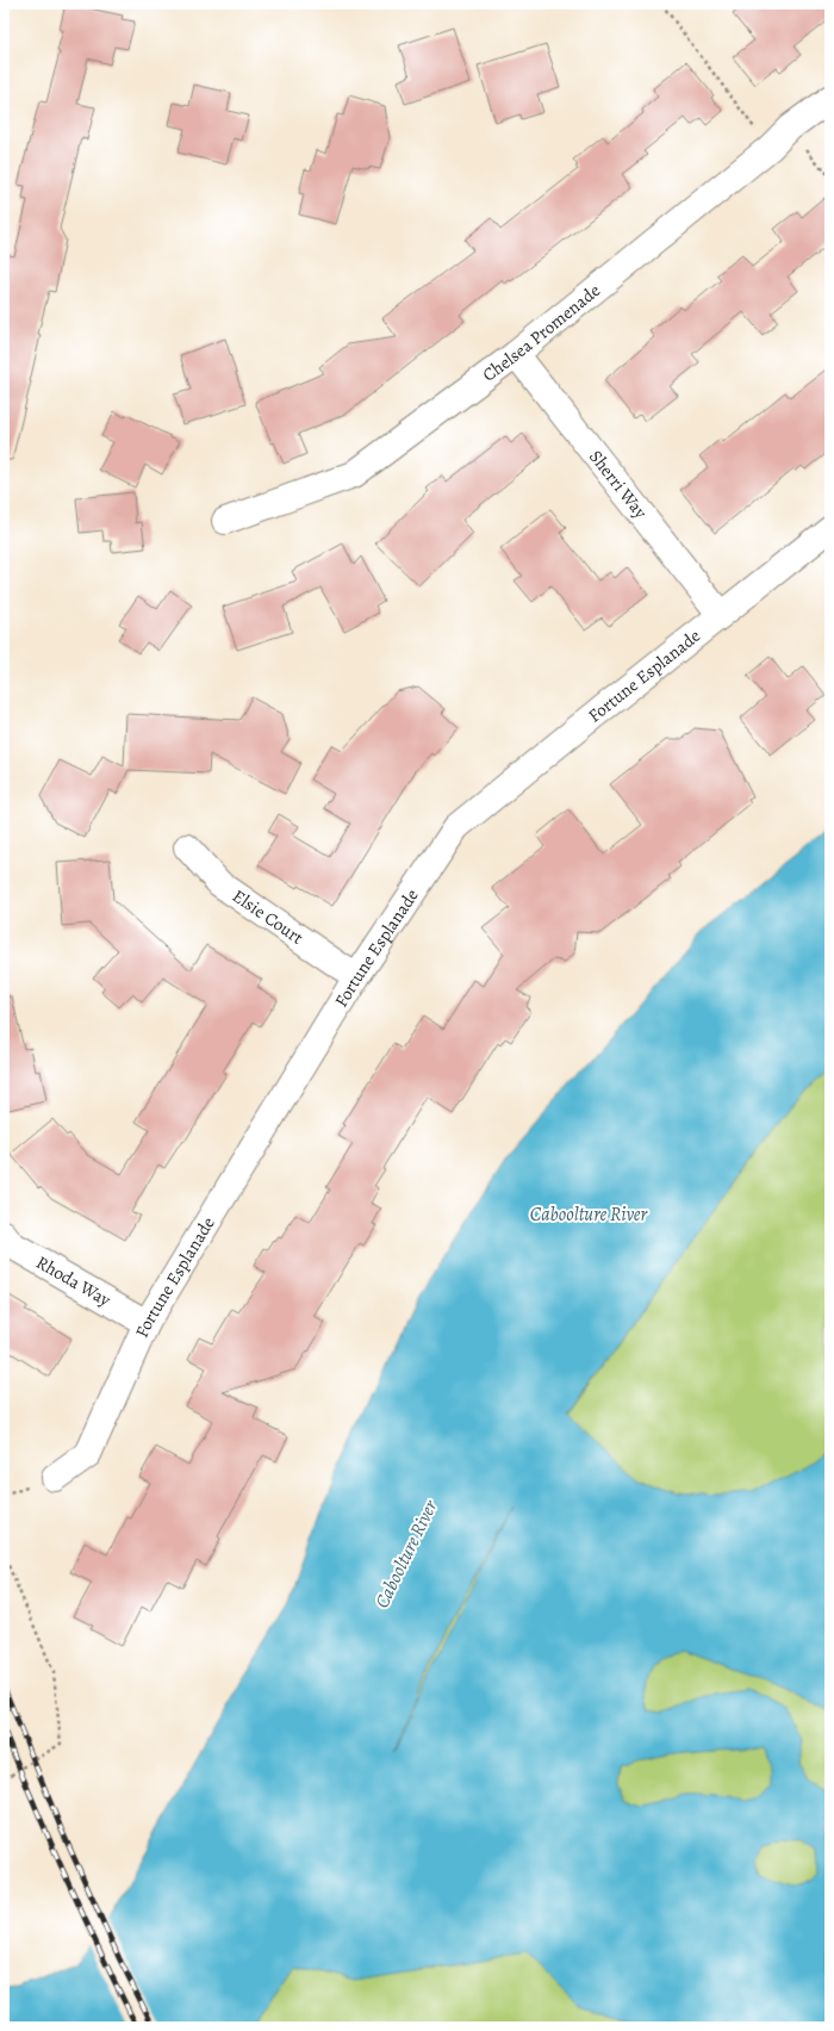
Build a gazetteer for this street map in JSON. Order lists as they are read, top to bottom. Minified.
{"streets":{"street":["Chelsea Promenade","Sherri Way","Fortune Esplanade","Elsie Court","Rhoda Way"]},"crossings":[["Chelsea Promenade","Sherri Way"],["Sherri Way","Fortune Esplanade"],["Fortune Esplanade","Elsie Court"],["Fortune Esplanade","Rhoda Way"]],"water":["Caboolture River"]}
